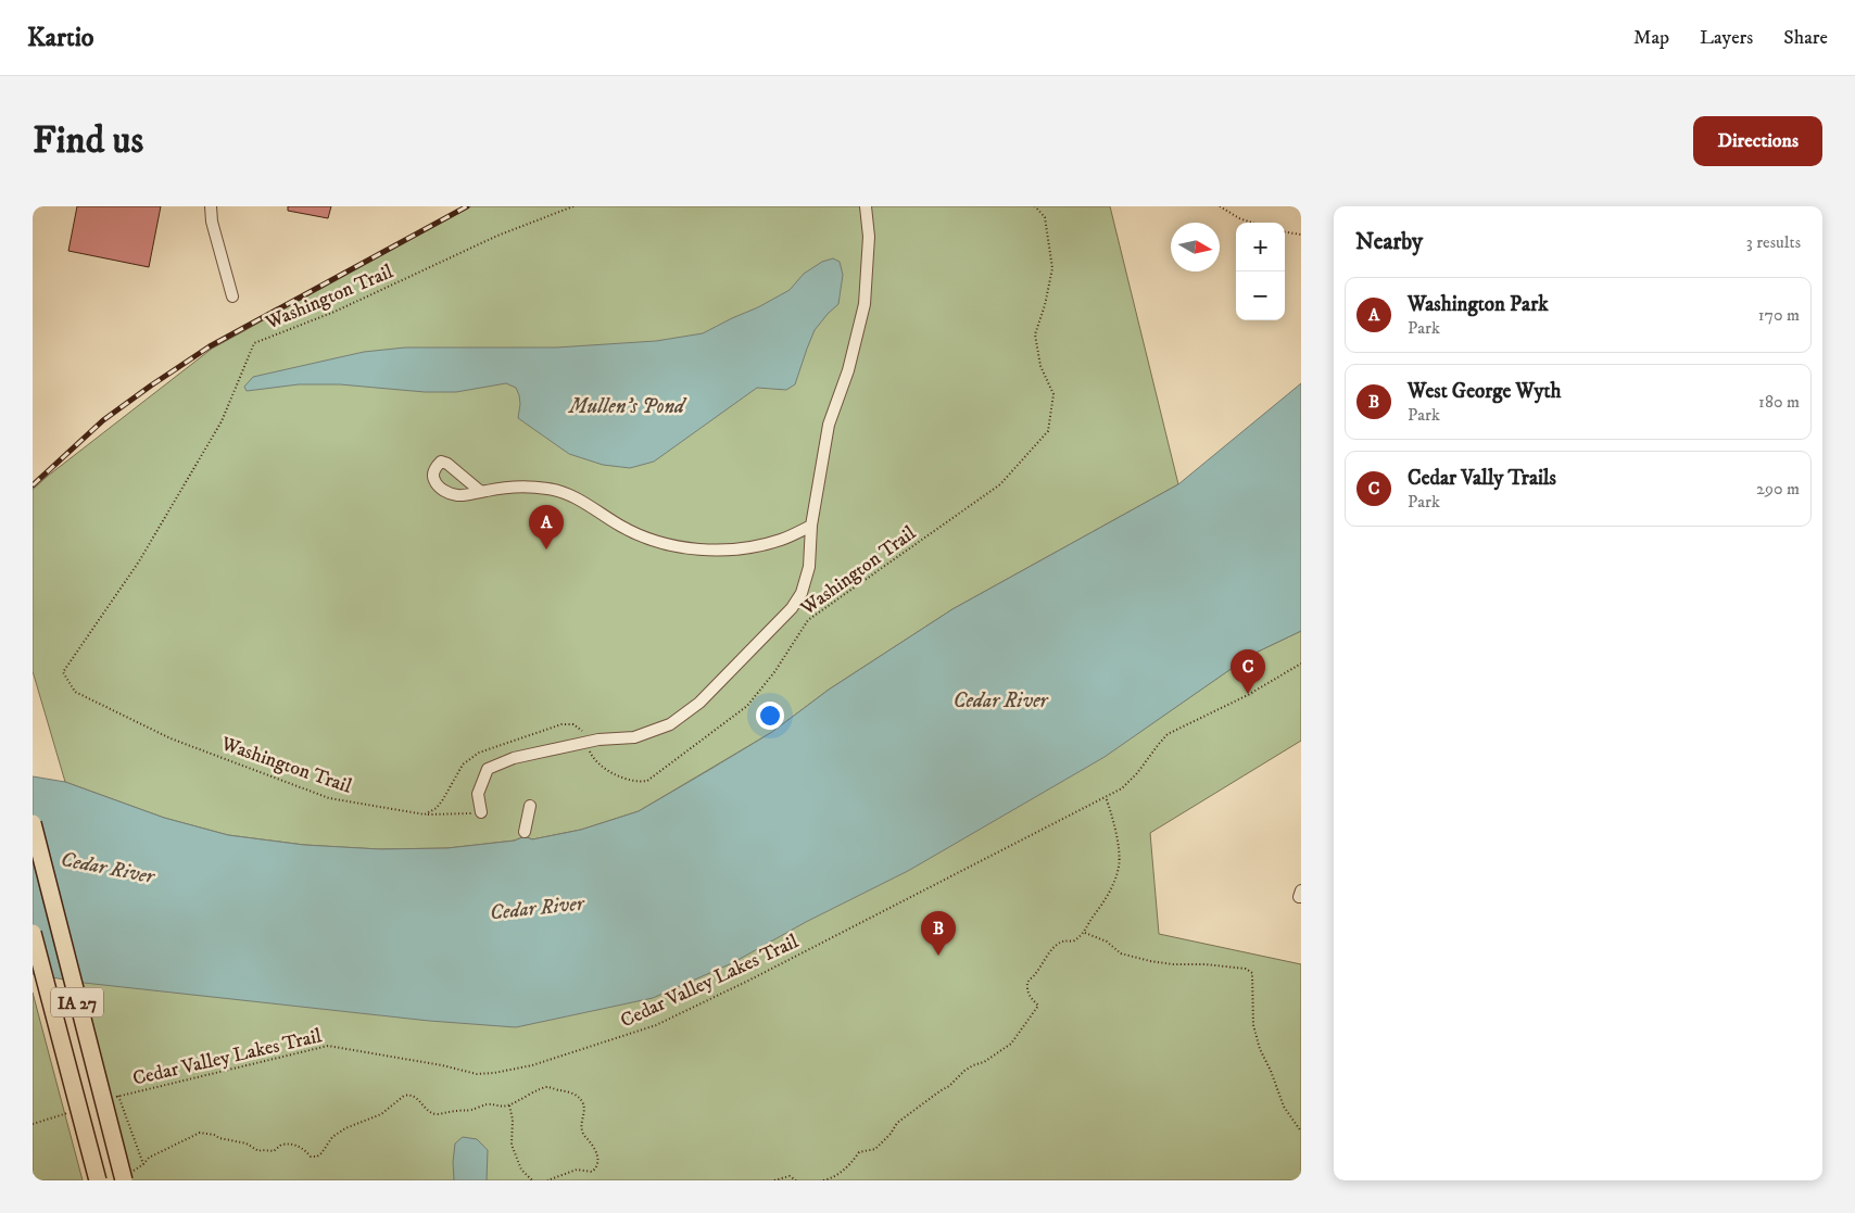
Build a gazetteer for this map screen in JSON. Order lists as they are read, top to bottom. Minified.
{"streets":{"highway":["IA 27"],"path":["Washington Trail","Cedar Valley Lakes Trail"]},"water":["Mullen's Pond","Cedar River"],"north":"right","page":{"header":"Kartio","nav":["Map","Layers","Share"],"buttons":"Directions","title":"Find us","heading":["Nearby","3 results"],"map_buttons":["+","−"],"list":[{"mark":"A","name":"Washington Park","note":"Park","value":"170 m"},{"mark":"B","name":"West George Wyth","note":"Park","value":"180 m"},{"mark":"C","name":"Cedar Vally Trails","note":"Park","value":"290 m"}],"pins":["A","C","B"]}}
